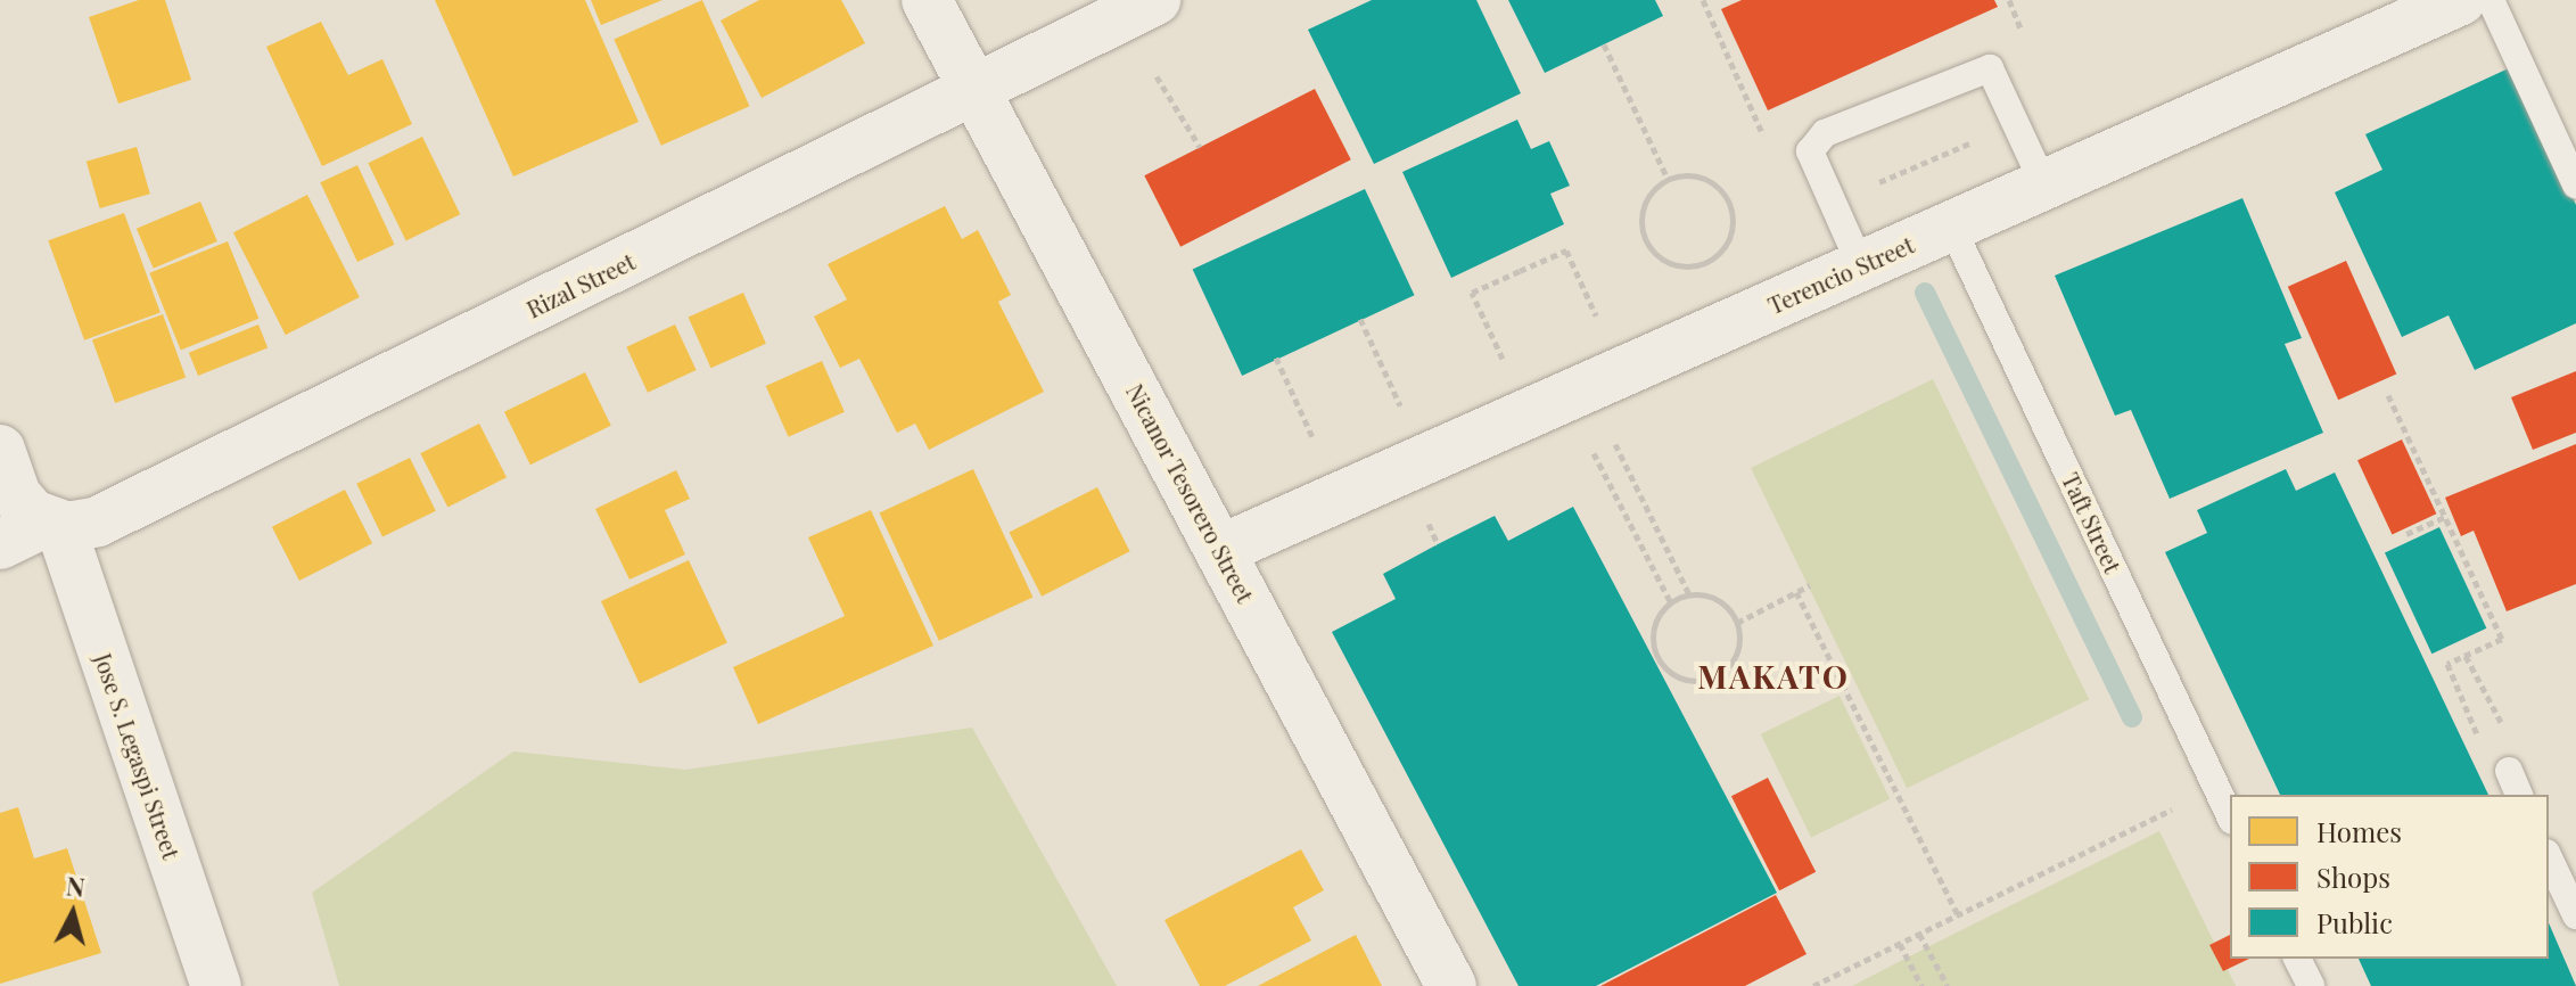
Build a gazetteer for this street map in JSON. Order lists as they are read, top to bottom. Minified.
{"streets":{"street":["Terencio Street","Rizal Street","Nicanor Tesorero Street","Jose S. Legaspi Street"],"lane":["Taft Street"]},"crossings":[["Terencio Street","Nicanor Tesorero Street"],["Terencio Street","Taft Street"],["Rizal Street","Nicanor Tesorero Street"],["Rizal Street","Jose S. Legaspi Street"]],"districts":["MAKATO"],"legend":["Homes","Shops","Public"],"north":"top"}
